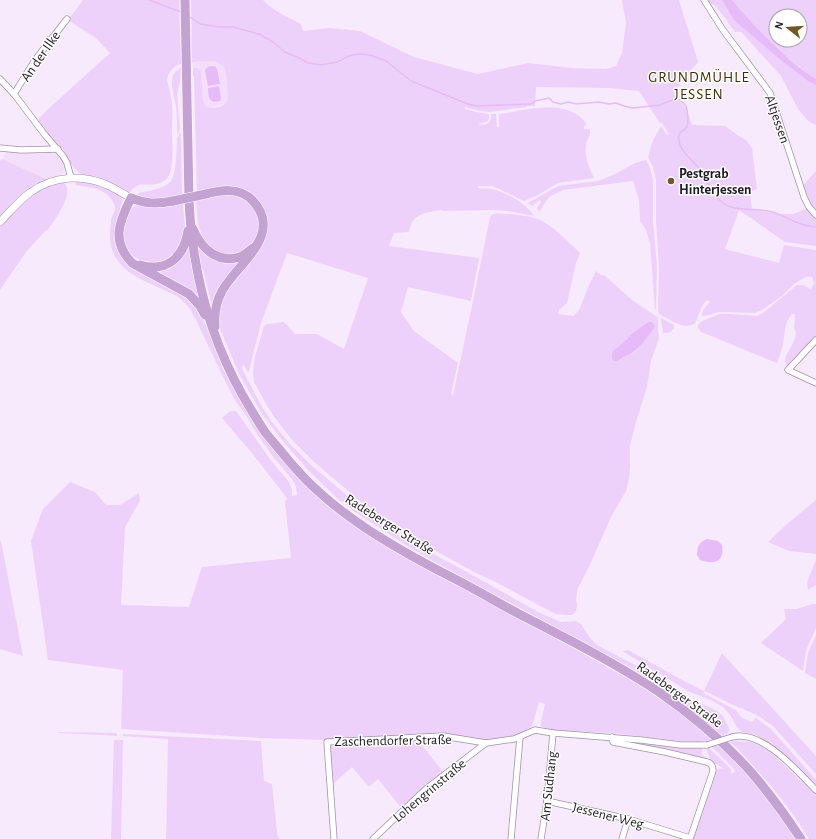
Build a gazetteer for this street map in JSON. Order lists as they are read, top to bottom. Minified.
{"streets":{"highway":["Radeberger Straße"],"street":["An der Ilke","Altjessen","Zaschendorfer Straße","Am Südhang","Lohengrinstraße","Jessener Weg"]},"crossings":[["Radeberger Straße","Zaschendorfer Straße"],["Zaschendorfer Straße","Am Südhang"],["Zaschendorfer Straße","Lohengrinstraße"],["Zaschendorfer Straße","Jessener Weg"],["Am Südhang","Jessener Weg"]],"districts":["GRUNDMÜHLE JESSEN"],"places":["Pestgrab Hinterjessen"],"north":"left"}
